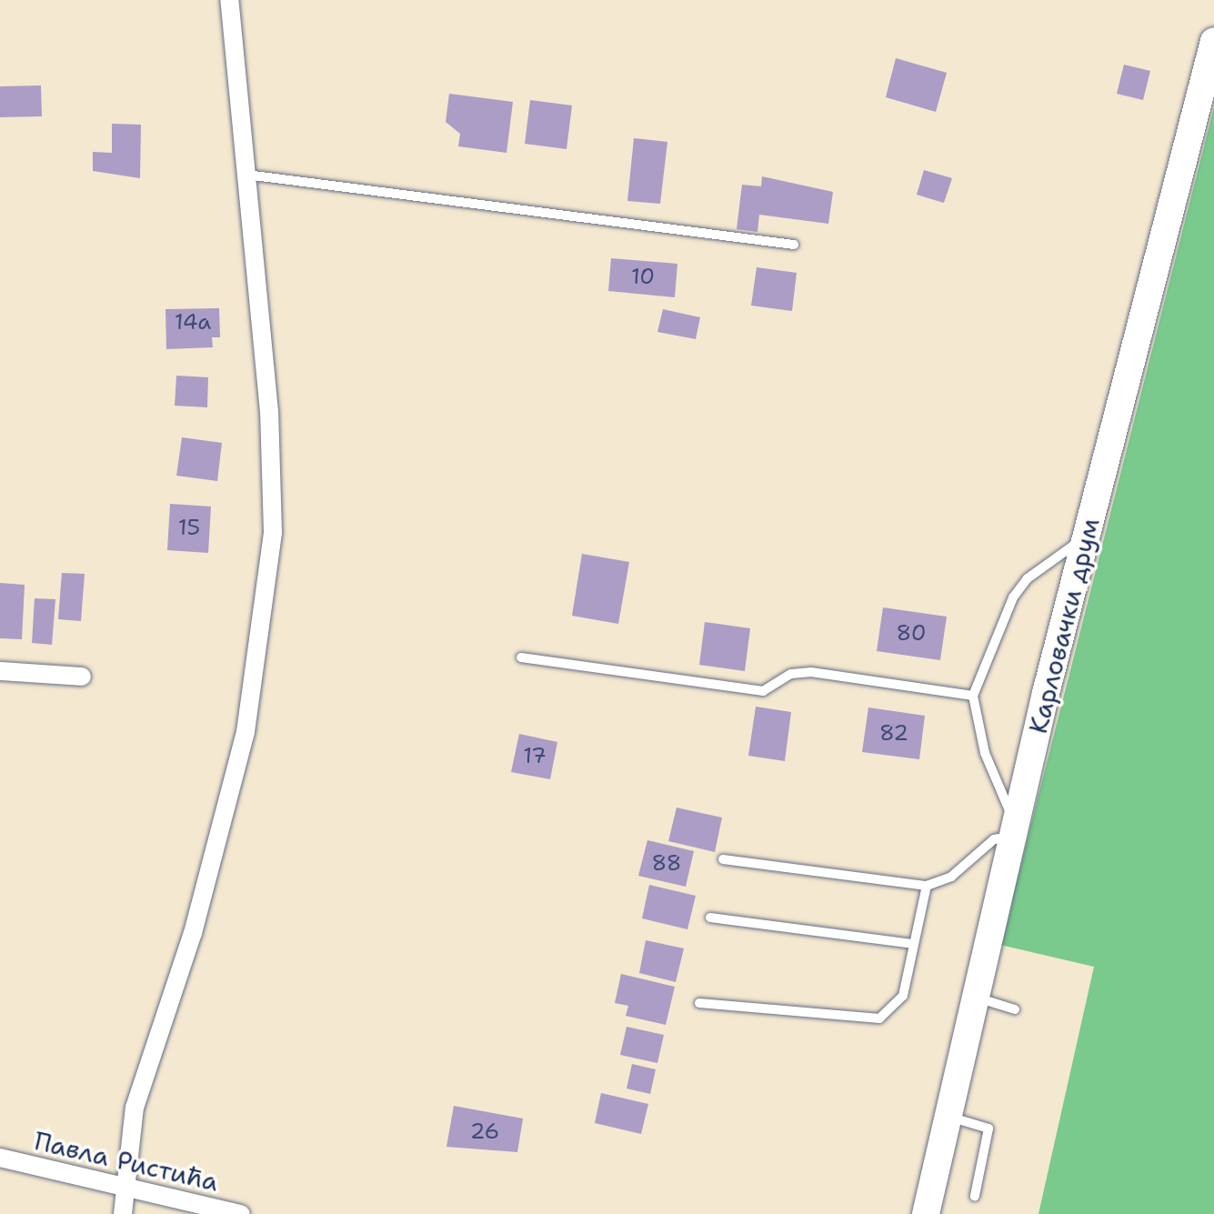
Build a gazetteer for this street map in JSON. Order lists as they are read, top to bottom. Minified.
{"streets":{"main road":["Карловачки друм"],"street":["Павла Ристића"]},"house_numbers":["10","14a","15","80","82","17","88","26"]}
